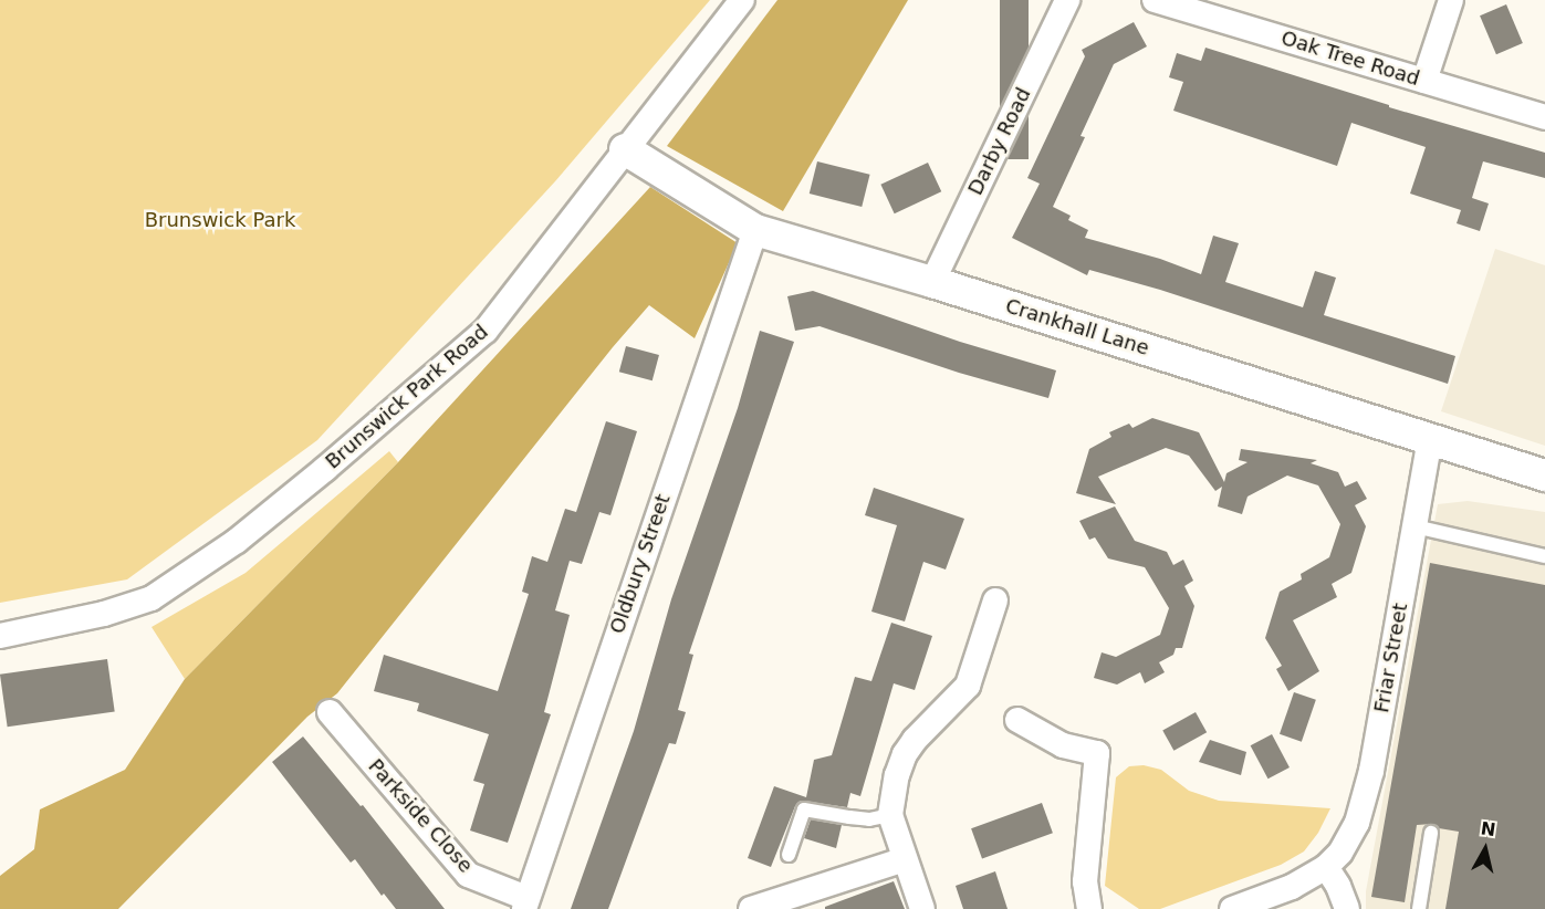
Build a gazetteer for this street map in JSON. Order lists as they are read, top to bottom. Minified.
{"streets":{"street":["Oak Tree Road","Darby Road","Crankhall Lane","Brunswick Park Road","Oldbury Street","Friar Street","Parkside Close"]},"crossings":[["Darby Road","Crankhall Lane"],["Crankhall Lane","Brunswick Park Road"],["Crankhall Lane","Oldbury Street"],["Crankhall Lane","Friar Street"],["Oldbury Street","Parkside Close"]],"parks":["Brunswick Park"],"north":"top"}
